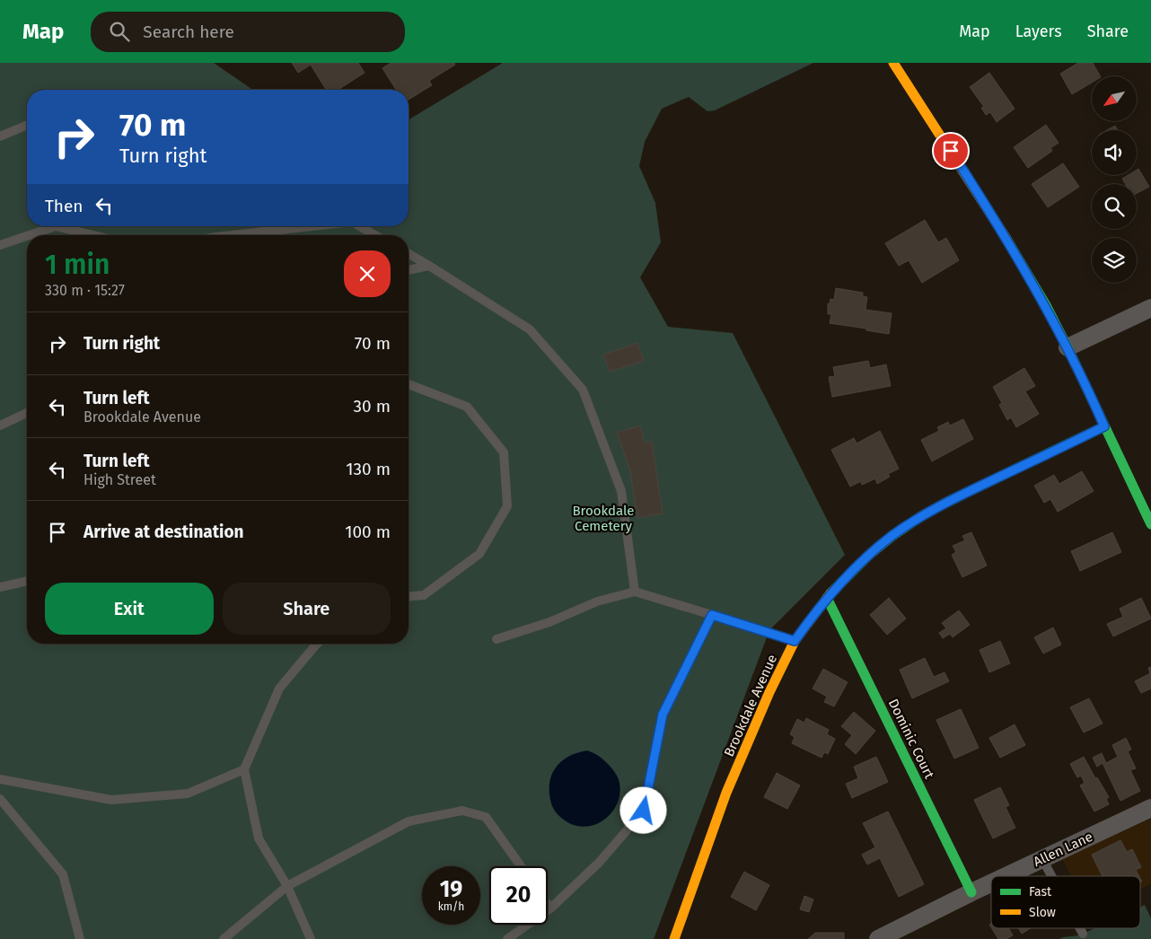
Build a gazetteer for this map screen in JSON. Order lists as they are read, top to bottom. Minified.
{"streets":{"street":["Brookdale Avenue","Dominic Court","Allen Lane"]},"crossings":[["Brookdale Avenue","Dominic Court"],["Dominic Court","Allen Lane"]],"parks":["Brookdale Cemetery"],"legend":["Fast","Slow"],"north":"bottom left","page":{"header":"Map","search":"Search here","nav":["Map","Layers","Share"],"turn":["70 m","Turn right"],"then":"Then","heading":["1 min","330 m · 15:27"],"list":[{"name":"Turn right","value":"70 m"},{"name":"Turn left","note":"Brookdale Avenue","value":"30 m"},{"name":"Turn left","note":"High Street","value":"130 m"},{"name":"Arrive at destination","value":"100 m"}],"buttons":["Exit","Share"],"speed":"19 km/h","limit":"20"}}
